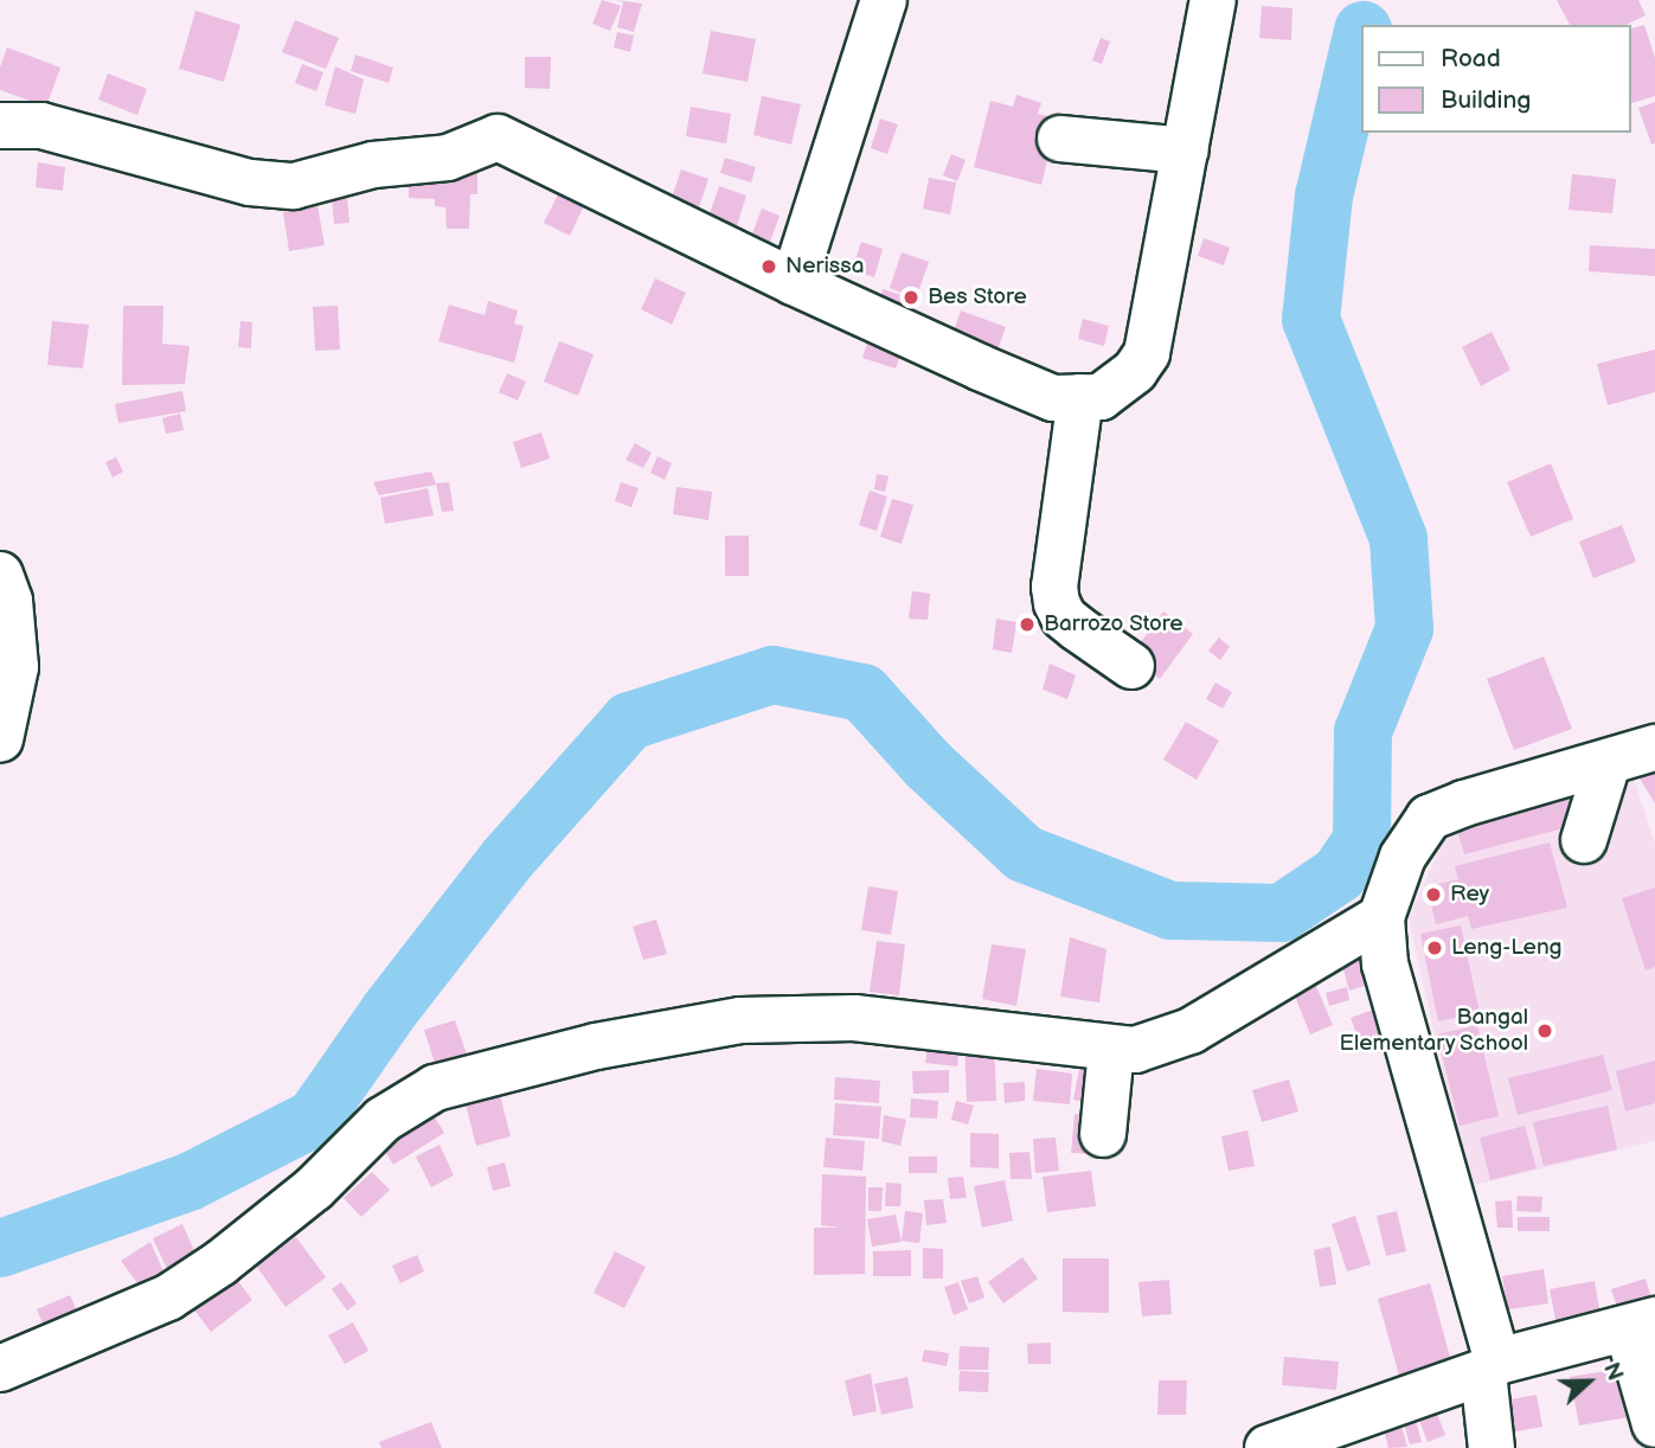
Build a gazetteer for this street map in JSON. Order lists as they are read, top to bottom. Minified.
{"places":["Nerissa","Bes Store","Barrozo Store","Rey","Leng-Leng","Bangal Elementary School"],"legend":["Road","Building"],"north":"right"}
